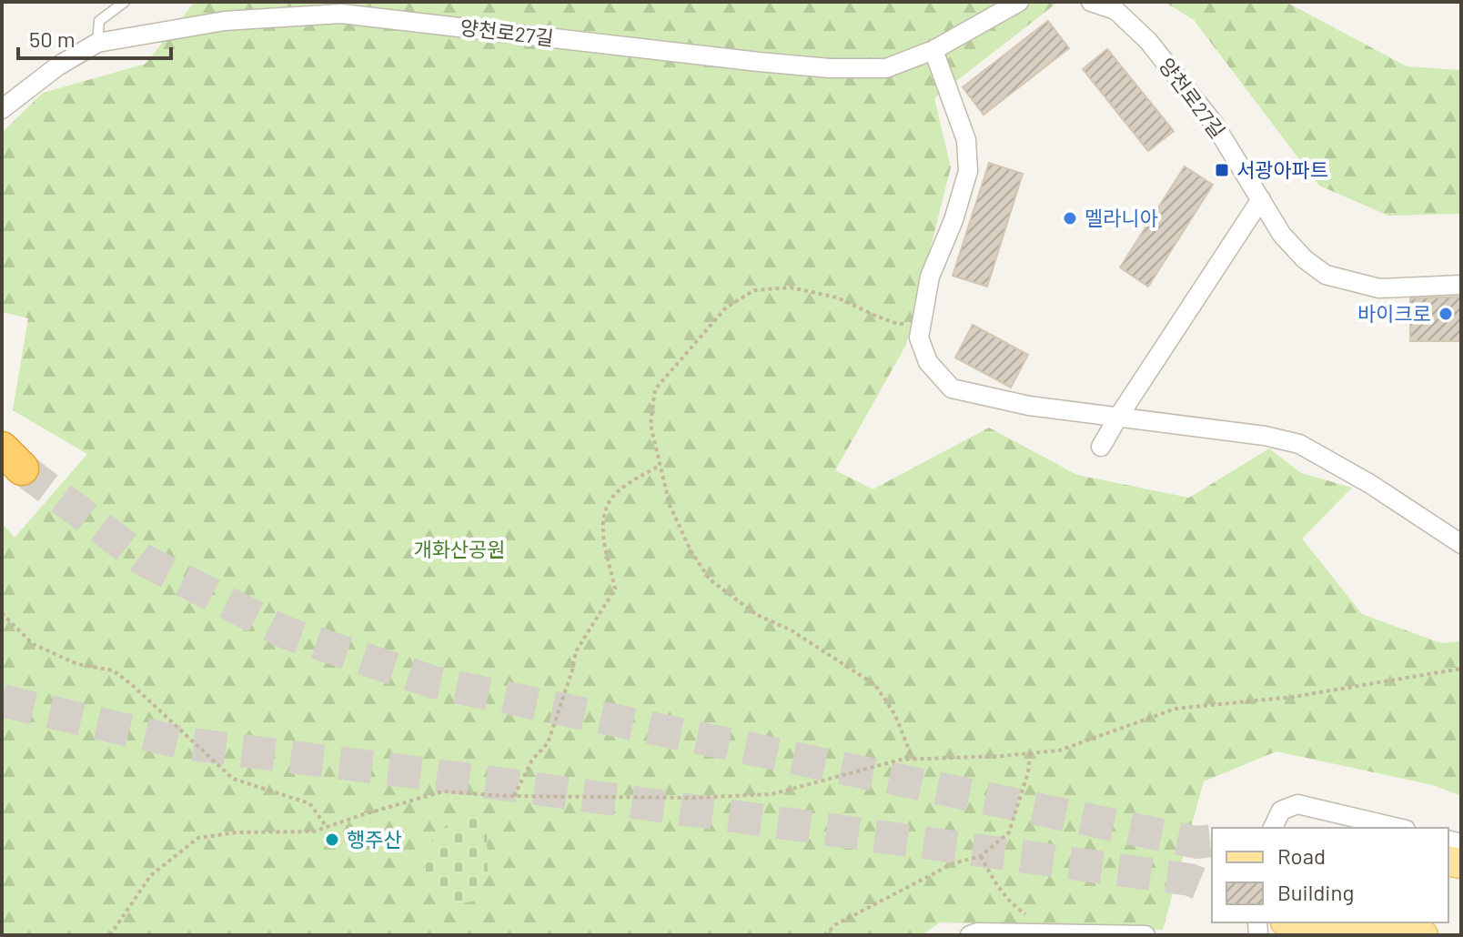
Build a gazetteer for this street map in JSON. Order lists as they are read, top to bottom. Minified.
{"streets":{"street":["양천로27길"]},"parks":["개화산공원"],"places":{"transit":["서광아파트"],"other":["멜라니아","바이크로","행주산"]},"legend":["Road","Building"],"scale_bar":"50 m"}
